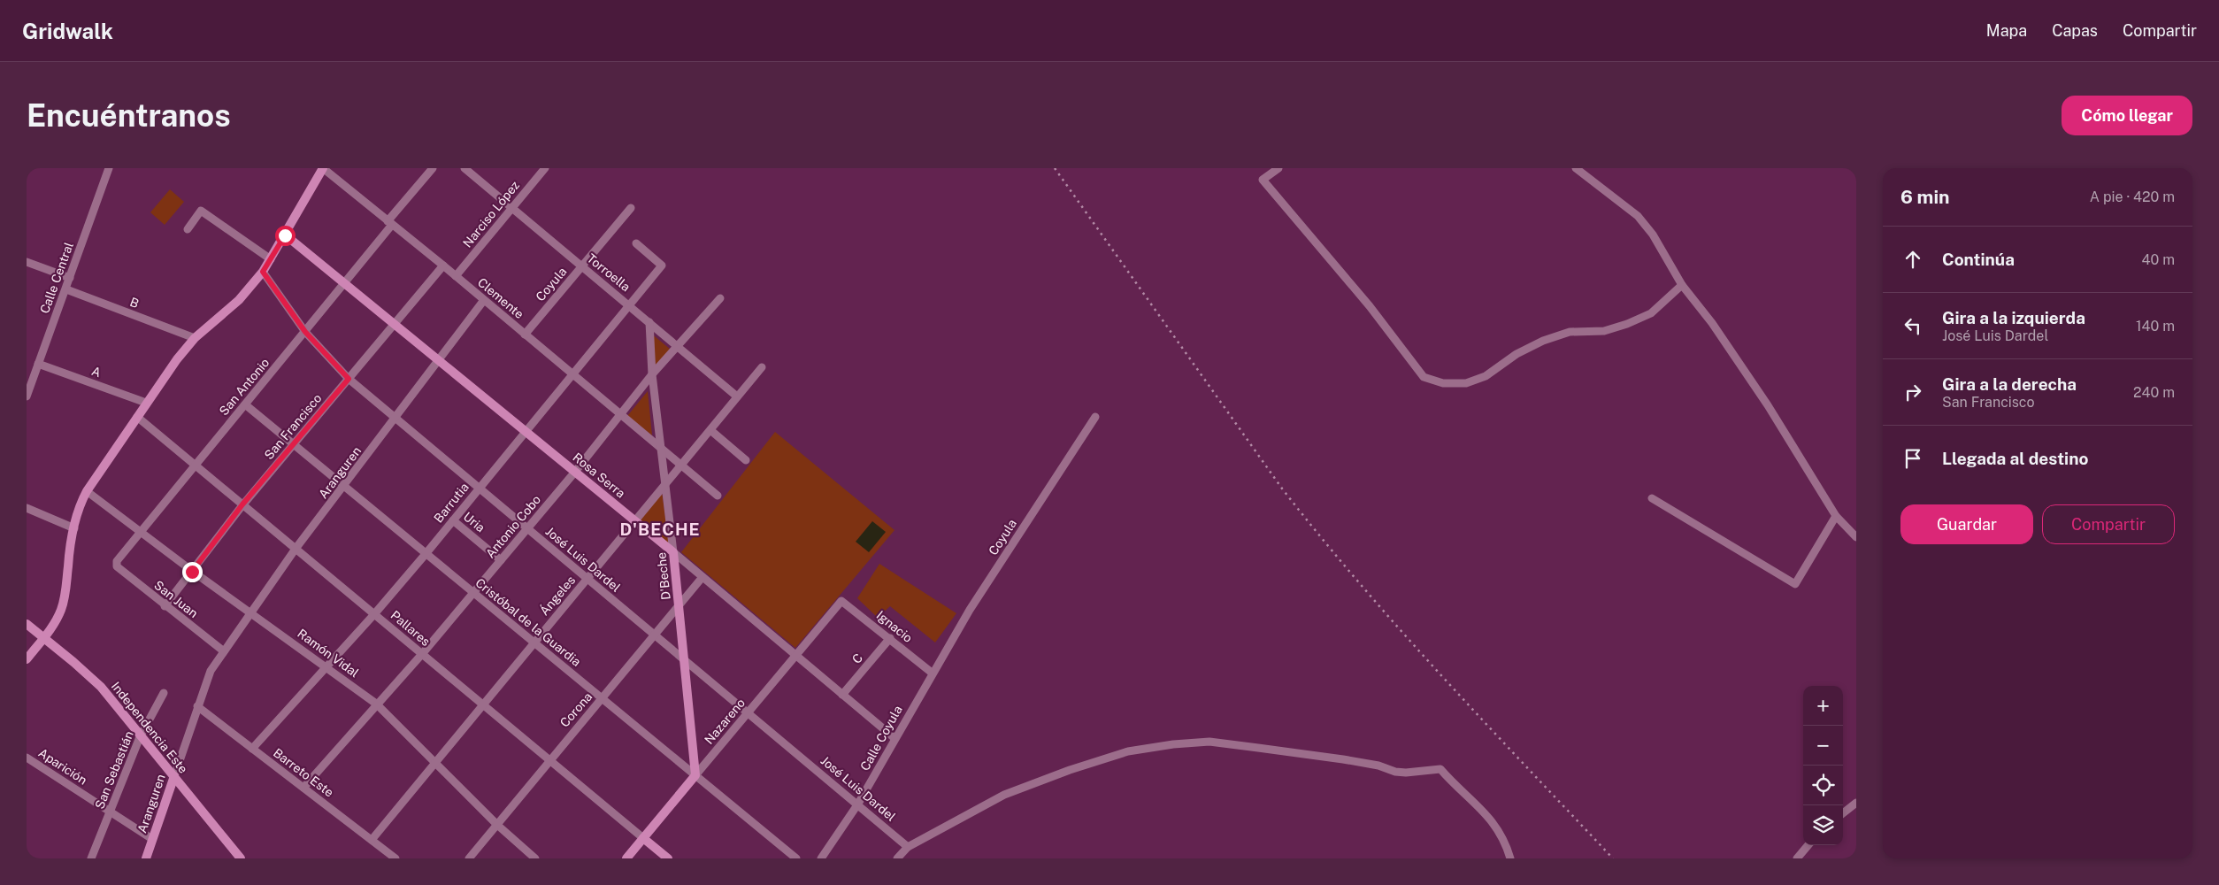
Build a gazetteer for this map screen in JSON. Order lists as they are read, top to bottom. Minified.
{"streets":{"street":["Narciso López","Torroella","Calle Central","Coyula","Clemente","B","A","San Antonio","San Francisco","Aranguren","Rosa Serra","Barrutia","Uria","Antonio Cobo","José Luis Dardel","D'Beche","Ángeles","San Juan","Cristóbal de la Guardia","Ignacio","Pallares","Ramón Vidal","C","Corona","Nazareno","Independencia Este","Calle Coyula","Aparición","San Sebastián","Barreto Este"]},"crossings":[["Narciso López","Torroella"],["Narciso López","Clemente"],["Torroella","Coyula"],["Torroella","Barrutia"],["Torroella","Antonio Cobo"],["Torroella","D'Beche"],["Torroella","Ángeles"],["Calle Central","B"],["Calle Central","A"],["Coyula","Clemente"],["Coyula","Ignacio"],["Coyula","Calle Coyula"],["Clemente","San Antonio"],["Clemente","San Francisco"],["Clemente","Aranguren"],["Clemente","Barrutia"],["Clemente","Antonio Cobo"],["Clemente","D'Beche"],["Clemente","Ángeles"],["San Antonio","Rosa Serra"],["San Antonio","José Luis Dardel"],["San Antonio","San Juan"],["San Antonio","Cristóbal de la Guardia"],["San Antonio","Pallares"],["San Antonio","Ramón Vidal"],["San Francisco","Rosa Serra"],["San Francisco","José Luis Dardel"],["San Francisco","San Juan"],["San Francisco","Cristóbal de la Guardia"],["San Francisco","Pallares"],["San Francisco","Ramón Vidal"],["Aranguren","Rosa Serra"],["Aranguren","José Luis Dardel"],["Aranguren","San Juan"],["Aranguren","Cristóbal de la Guardia"],["Aranguren","Pallares"],["Aranguren","Ramón Vidal"],["Aranguren","Independencia Este"],["Aranguren","Aparición"],["Aranguren","Barreto Este"],["Rosa Serra","Barrutia"],["Rosa Serra","Antonio Cobo"],["Rosa Serra","D'Beche"],["Rosa Serra","Ángeles"],["Rosa Serra","C"],["Rosa Serra","Corona"],["Rosa Serra","Nazareno"],["Rosa Serra","Calle Coyula"],["Barrutia","Uria"],["Barrutia","José Luis Dardel"],["Barrutia","Cristóbal de la Guardia"],["Barrutia","Pallares"],["Barrutia","Ramón Vidal"],["Barrutia","Barreto Este"],["Uria","Antonio Cobo"],["Antonio Cobo","José Luis Dardel"],["Antonio Cobo","D'Beche"],["Antonio Cobo","Cristóbal de la Guardia"],["Antonio Cobo","Pallares"],["Antonio Cobo","Ramón Vidal"],["Antonio Cobo","Barreto Este"],["José Luis Dardel","D'Beche"],["José Luis Dardel","Ángeles"],["José Luis Dardel","Corona"],["José Luis Dardel","Nazareno"],["José Luis Dardel","Calle Coyula"],["D'Beche","Ángeles"],["D'Beche","Cristóbal de la Guardia"],["D'Beche","Corona"],["D'Beche","Nazareno"],["Ángeles","Cristóbal de la Guardia"],["Ángeles","Pallares"],["Ángeles","Ramón Vidal"],["Ángeles","Barreto Este"],["Cristóbal de la Guardia","Corona"],["Cristóbal de la Guardia","Nazareno"],["Ignacio","C"],["Ignacio","Nazareno"],["Ignacio","Calle Coyula"],["Pallares","Corona"],["Pallares","Nazareno"],["Ramón Vidal","Corona"],["Independencia Este","San Sebastián"],["Aparición","San Sebastián"]],"districts":["D'BECHE"],"page":{"header":"Gridwalk","nav":["Mapa","Capas","Compartir"],"buttons":["Cómo llegar",["Guardar","Compartir"]],"title":"Encuéntranos","heading":["6 min","A pie · 420 m"],"list":[["Continúa","40 m"],["Gira a la izquierda","José Luis Dardel","140 m"],["Gira a la derecha","San Francisco","240 m"],"Llegada al destino"],"map_buttons":["+","−"]}}
